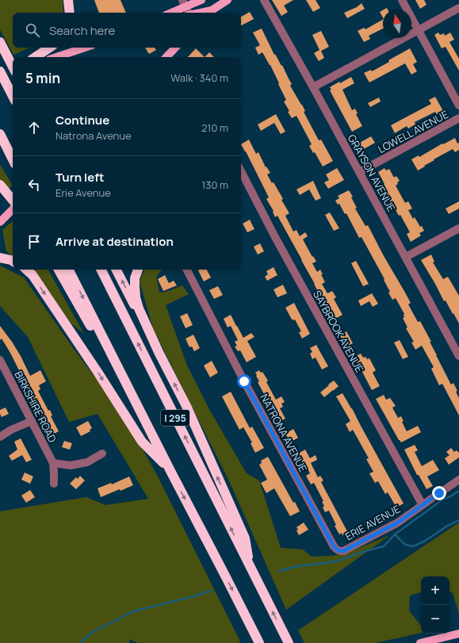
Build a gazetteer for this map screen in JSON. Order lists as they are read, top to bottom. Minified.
{"streets":{"highway":["I 295"],"street":["LOWELL AVENUE","GRAYSON AVENUE","SAYBROOK AVENUE","BIRKSHIRE ROAD","NATRONA AVENUE","ERIE AVENUE"]},"crossings":[["LOWELL AVENUE","GRAYSON AVENUE"],["SAYBROOK AVENUE","ERIE AVENUE"],["NATRONA AVENUE","ERIE AVENUE"]],"north":"top","page":{"search":"Search here","heading":["5 min","Walk · 340 m"],"list":[["Continue","Natrona Avenue","210 m"],["Turn left","Erie Avenue","130 m"],"Arrive at destination"],"map_buttons":["+","−"]}}
